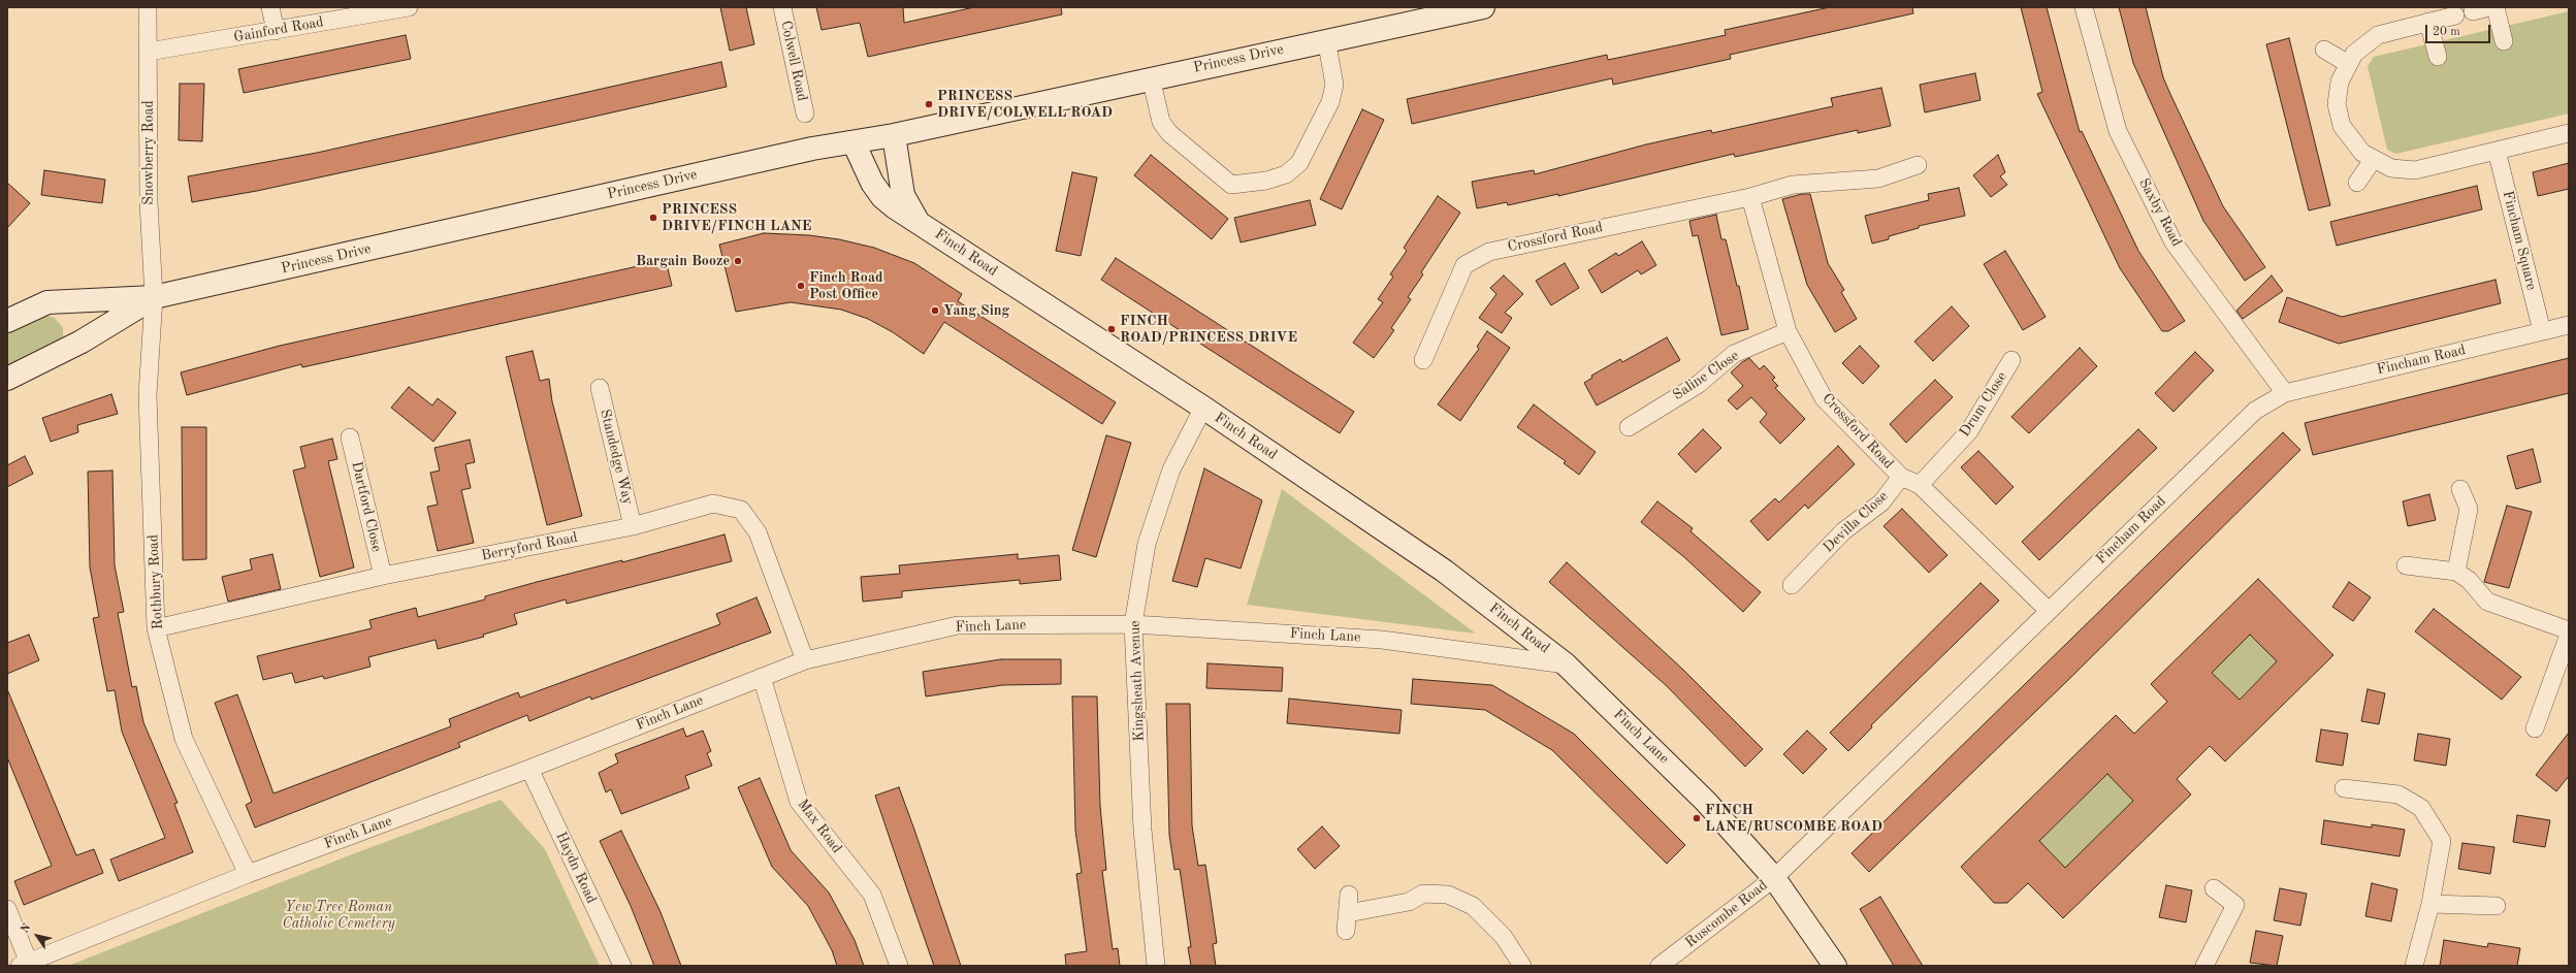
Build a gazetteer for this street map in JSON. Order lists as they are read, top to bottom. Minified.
{"streets":{"street":["Gainford Road","Princess Drive","Colwell Road","Snowberry Road","Saxby Road","Crossford Road","Fincham Square","Finch Road","Fincham Road","Saline Close","Drum Close","Standedge Way","Dartford Close","Devilla Close","Berryford Road","Rothbury Road","Finch Lane","Kingsheath Avenue","Max Road","Haydn Road","Ruscombe Road"]},"crossings":[["Gainford Road","Snowberry Road"],["Princess Drive","Snowberry Road"],["Princess Drive","Finch Road"],["Princess Drive","Rothbury Road"],["Snowberry Road","Rothbury Road"],["Saxby Road","Fincham Road"],["Crossford Road","Fincham Road"],["Crossford Road","Saline Close"],["Crossford Road","Drum Close"],["Crossford Road","Devilla Close"],["Fincham Square","Fincham Road"],["Finch Road","Finch Lane"],["Finch Road","Kingsheath Avenue"],["Fincham Road","Finch Lane"],["Fincham Road","Ruscombe Road"],["Standedge Way","Berryford Road"],["Dartford Close","Berryford Road"],["Berryford Road","Rothbury Road"],["Berryford Road","Finch Lane"],["Rothbury Road","Finch Lane"],["Finch Lane","Kingsheath Avenue"],["Finch Lane","Max Road"],["Finch Lane","Haydn Road"],["Finch Lane","Ruscombe Road"]],"parks":["Yew Tree Roman Catholic Cemetery"],"places":["PRINCESS DRIVE/COLWELL ROAD","PRINCESS DRIVE/FINCH LANE","Bargain Booze","Finch Road Post Office","Yang Sing","FINCH ROAD/PRINCESS DRIVE","FINCH LANE/RUSCOMBE ROAD"],"scale_bar":"20 m","north":"top left"}
